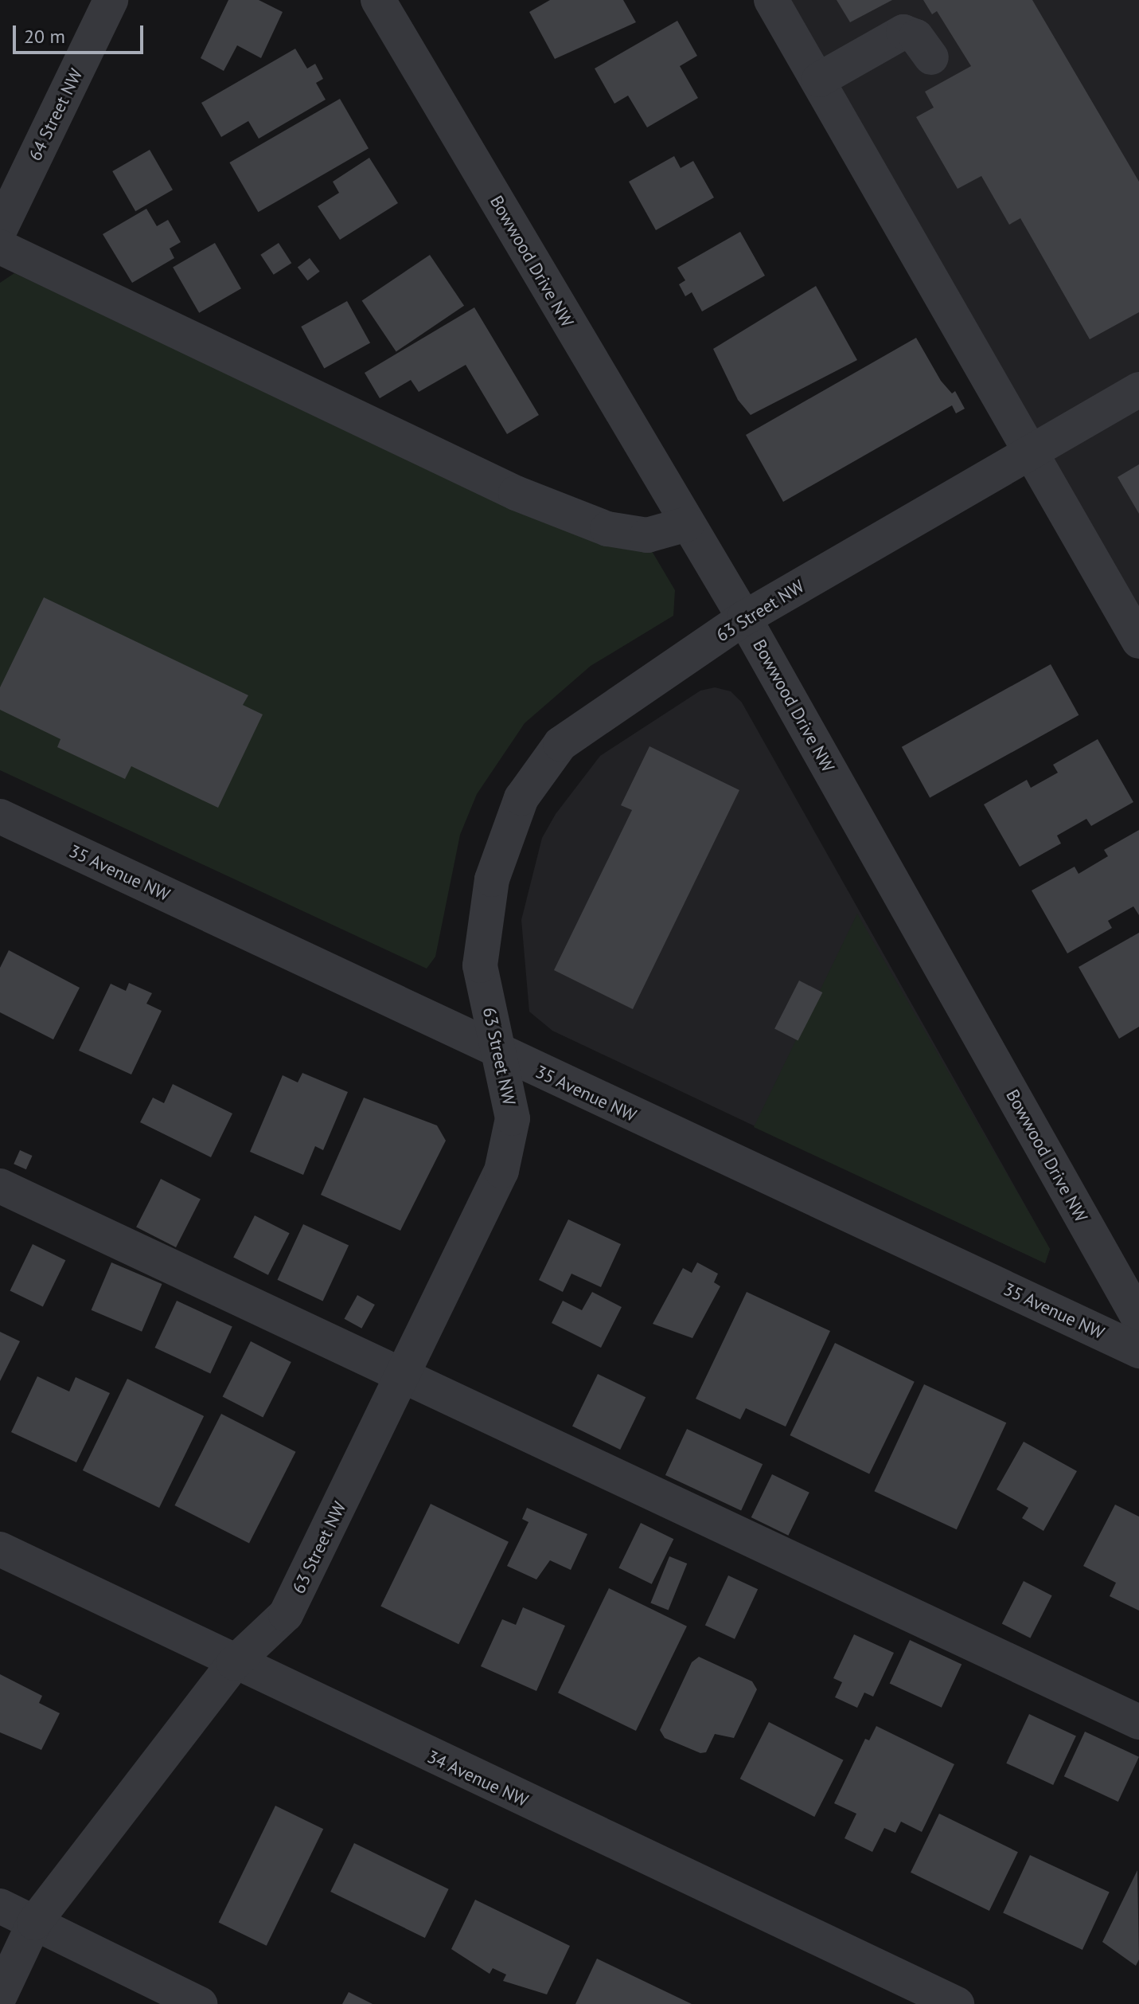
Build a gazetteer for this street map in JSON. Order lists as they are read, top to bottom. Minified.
{"streets":{"street":["64 Street NW","Bowwood Drive NW","63 Street NW","35 Avenue NW","34 Avenue NW"]},"crossings":[["Bowwood Drive NW","63 Street NW"],["63 Street NW","35 Avenue NW"],["63 Street NW","34 Avenue NW"]],"scale_bar":"20 m"}
